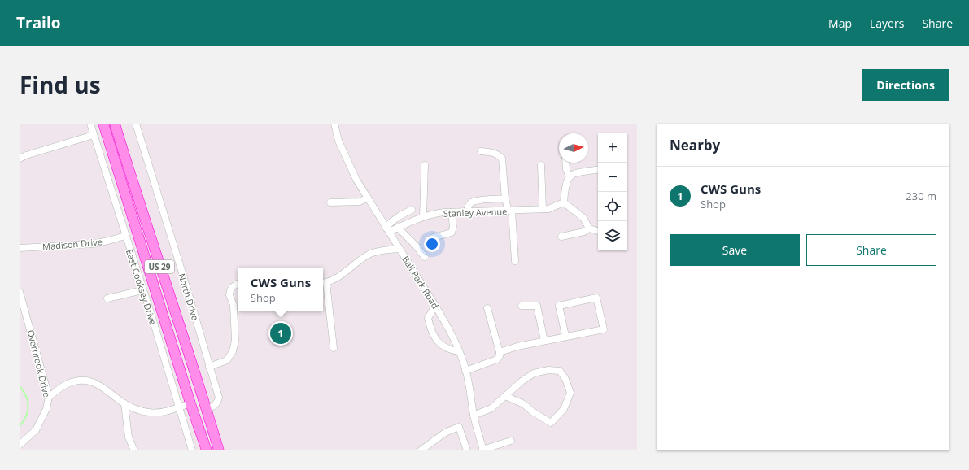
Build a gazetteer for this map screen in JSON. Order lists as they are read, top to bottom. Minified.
{"streets":{"highway":["US 29"],"street":["Stanley Avenue","Madison Drive","Ball Park Road","East Cooksey Drive","North Drive","Overbrook Drive"]},"crossings":[["Stanley Avenue","Ball Park Road"],["Madison Drive","East Cooksey Drive"],["US 29","North Drive"]],"north":"right","page":{"header":"Trailo","nav":["Map","Layers","Share"],"title":"Find us","buttons":["Directions",["Save","Share"]],"heading":"Nearby","map_buttons":["+","−"],"list":[{"mark":"1","name":"CWS Guns","note":"Shop","value":"230 m"}],"popup":["CWS Guns","Shop"],"pins":"1"}}
